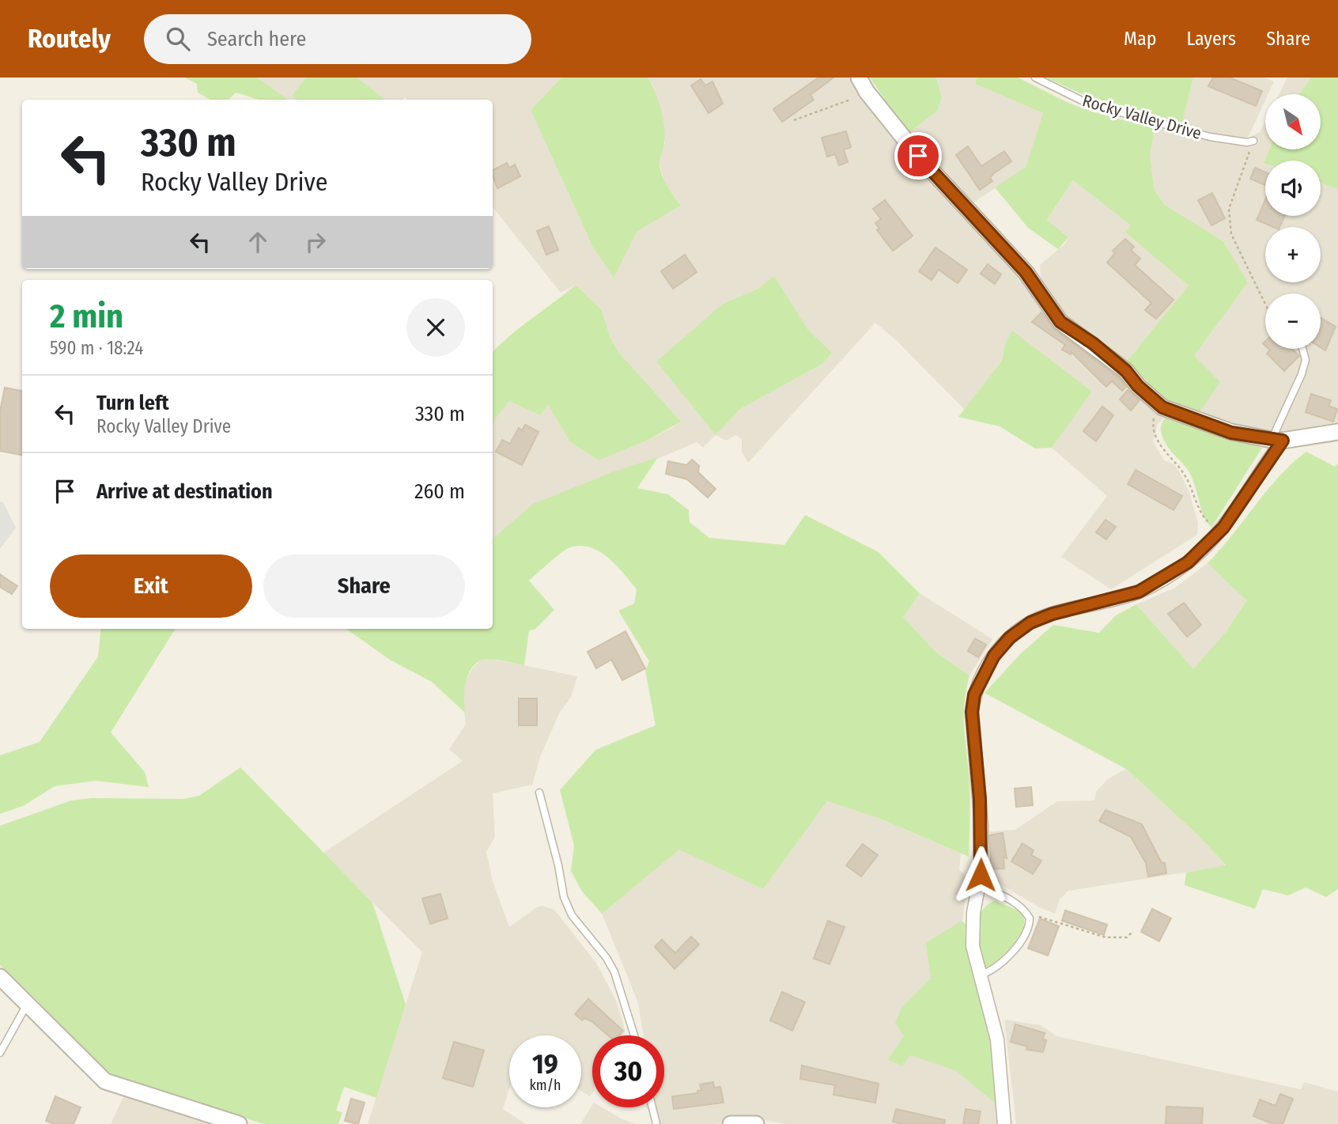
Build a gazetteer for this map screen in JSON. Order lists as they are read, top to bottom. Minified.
{"streets":{"lane":["Rocky Valley Drive"]},"north":"bottom right","page":{"header":"Routely","search":"Search here","nav":["Map","Layers","Share"],"map_buttons":["+","−"],"turn":["330 m","Rocky Valley Drive"],"heading":["2 min","590 m · 18:24"],"list":[{"name":"Turn left","note":"Rocky Valley Drive","value":"330 m"},{"name":"Arrive at destination","value":"260 m"}],"buttons":["Exit","Share"],"speed":"19 km/h","limit":"30"}}
